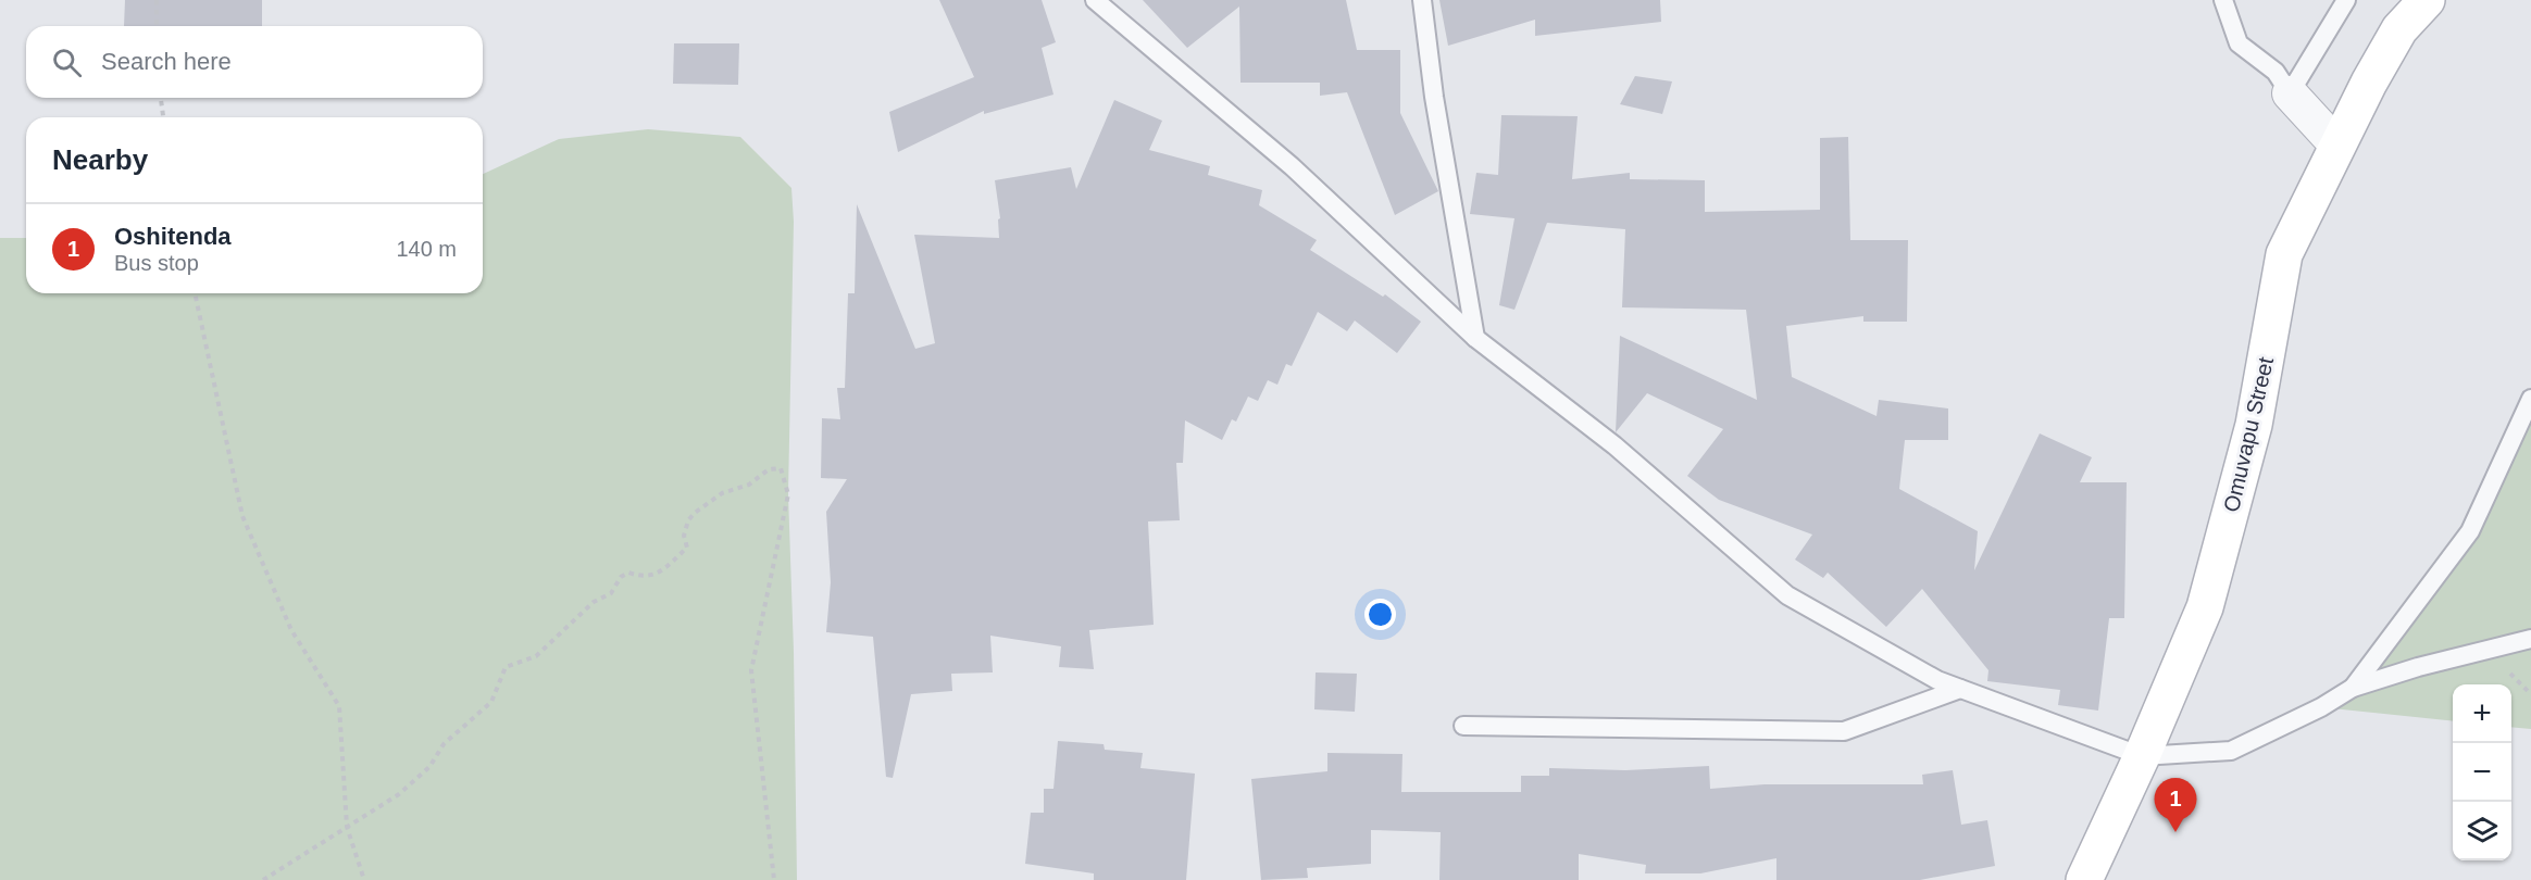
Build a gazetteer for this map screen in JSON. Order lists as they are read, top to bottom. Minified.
{"streets":{"street":["Omuvapu Street"]},"page":{"search":"Search here","heading":"Nearby","list":[{"mark":"1","name":"Oshitenda","note":"Bus stop","value":"140 m"}],"map_buttons":["+","−"],"pins":"1"}}
